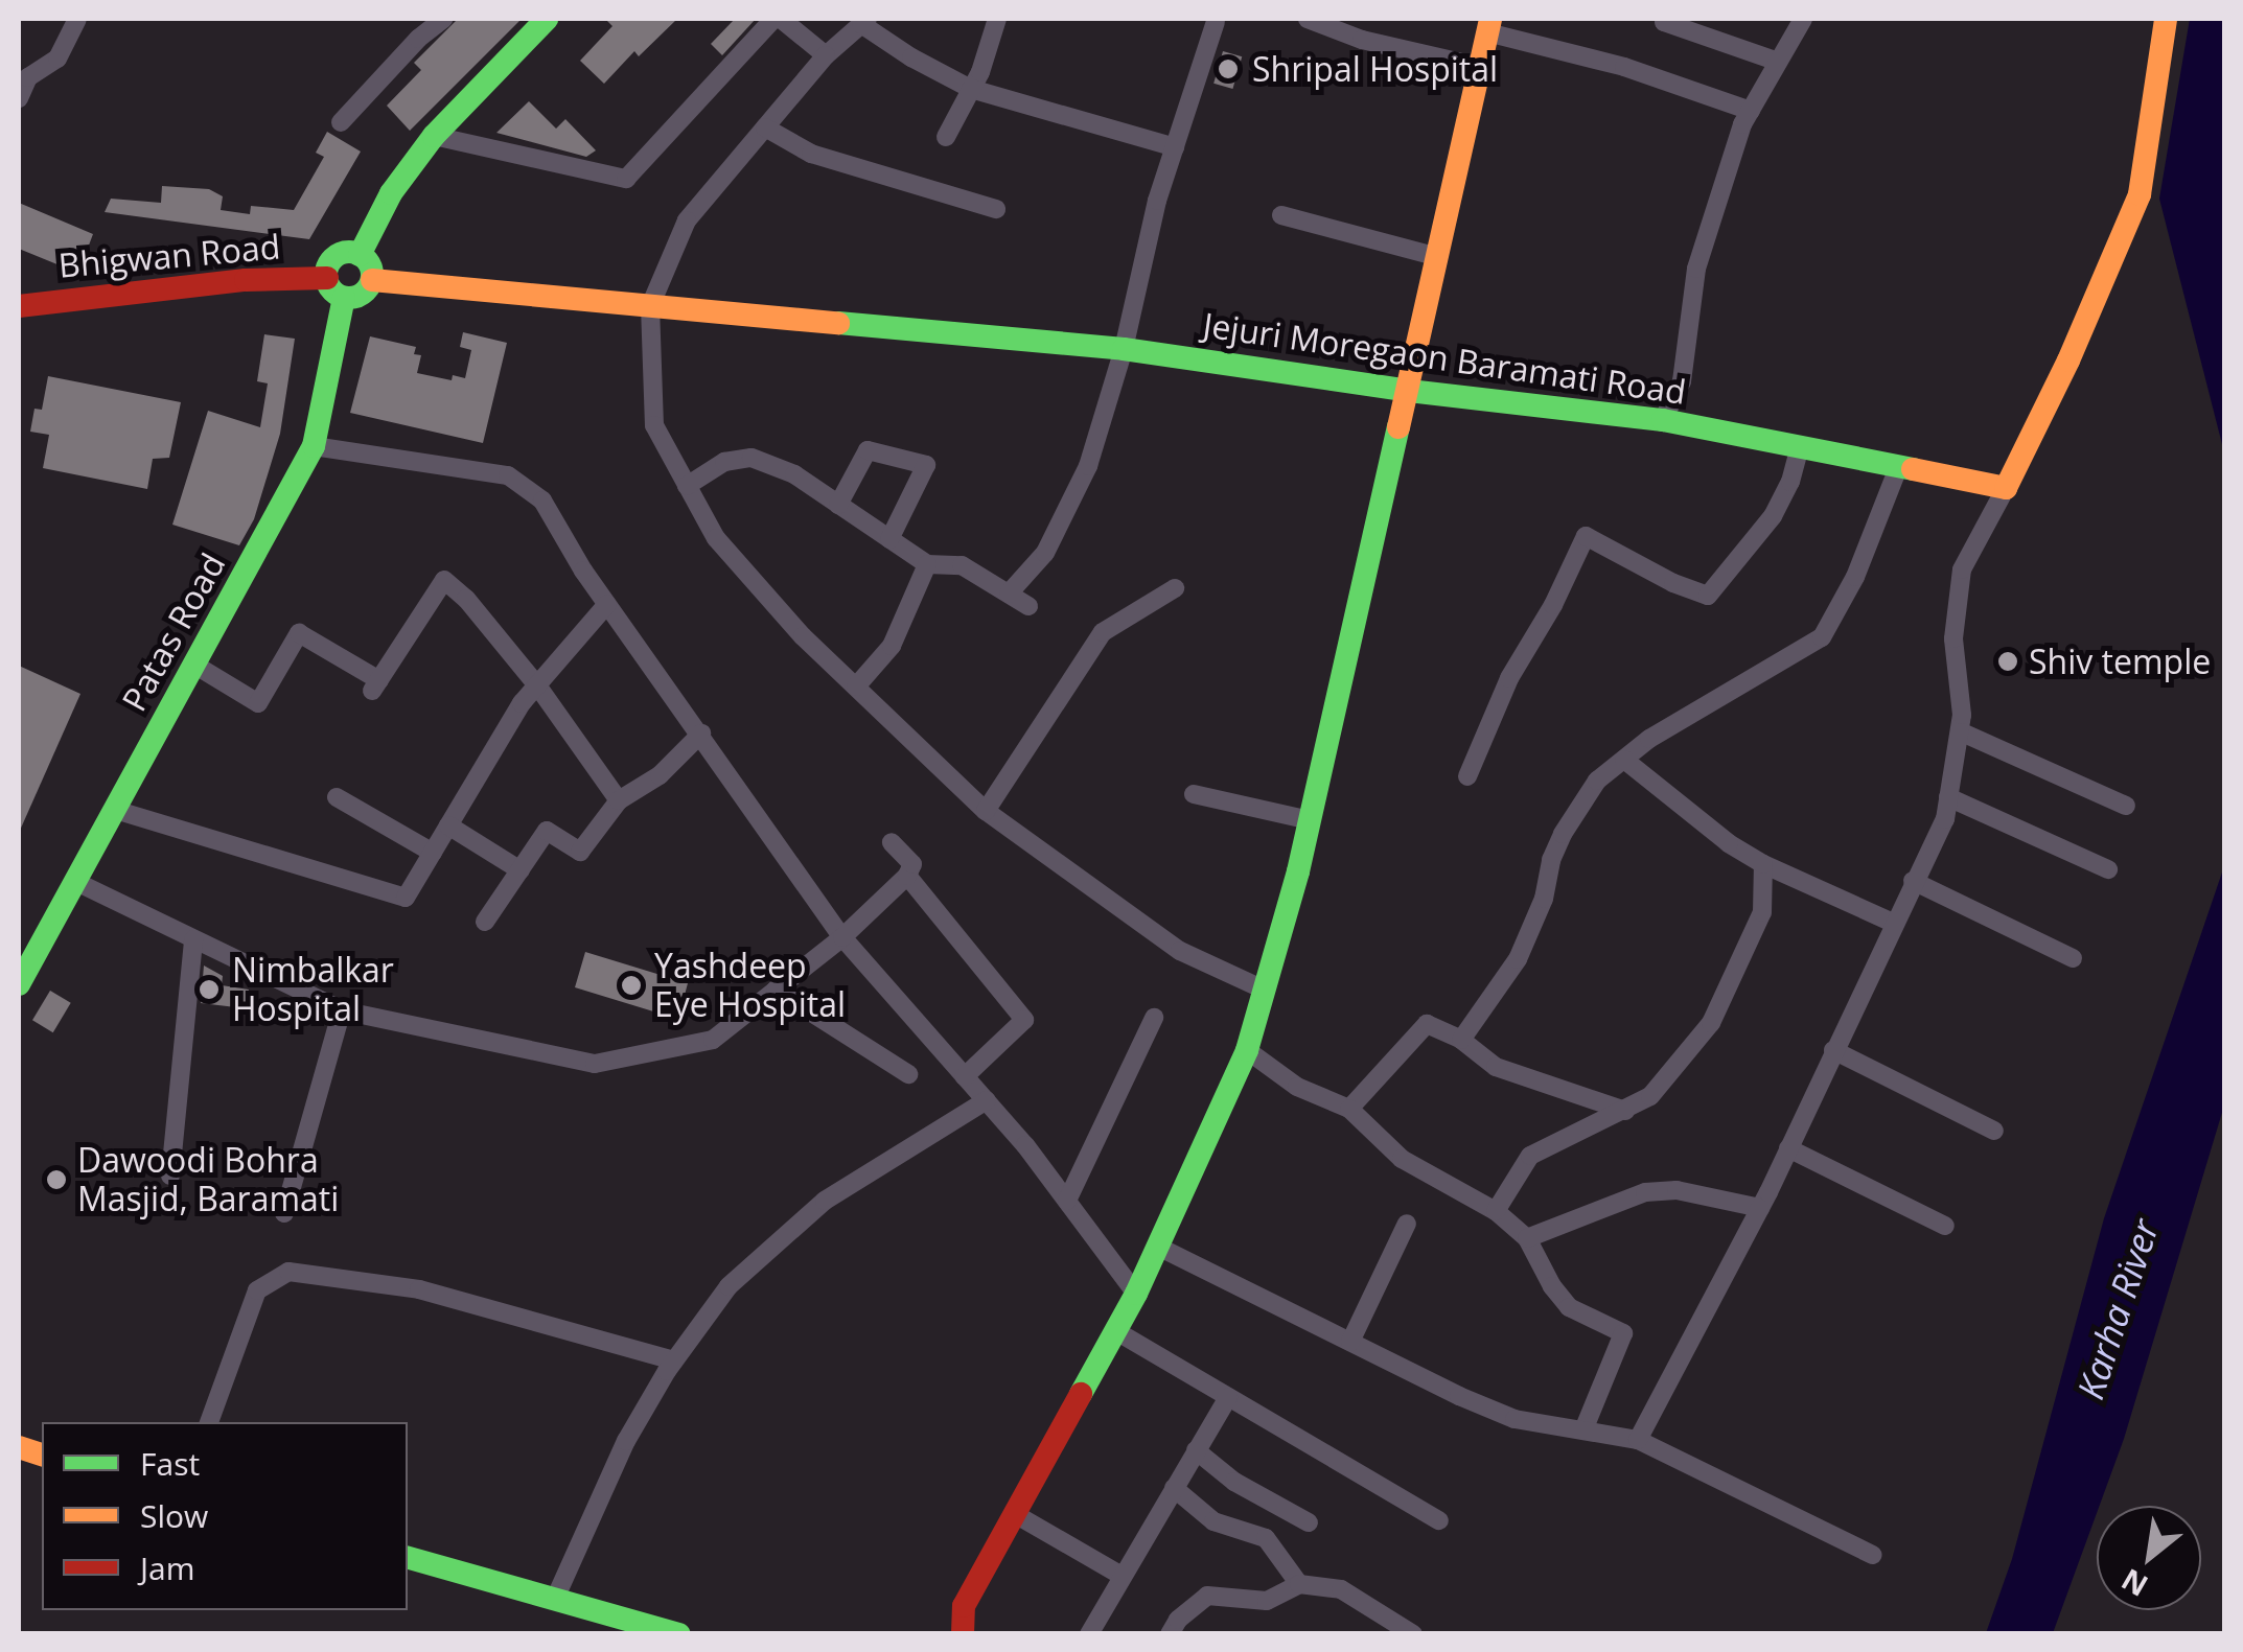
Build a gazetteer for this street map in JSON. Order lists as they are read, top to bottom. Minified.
{"streets":{"street":["Bhigwan Road","Jejuri Moregaon Baramati Road","Patas Road"]},"crossings":[["Bhigwan Road","Jejuri Moregaon Baramati Road"],["Bhigwan Road","Patas Road"],["Jejuri Moregaon Baramati Road","Patas Road"]],"water":["Karha River"],"places":["Shripal Hospital","Shiv temple","Yashdeep Eye Hospital","Nimbalkar Hospital","Dawoodi Bohra Masjid, Baramati"],"legend":["Fast","Slow","Jam"],"north":"bottom left"}
